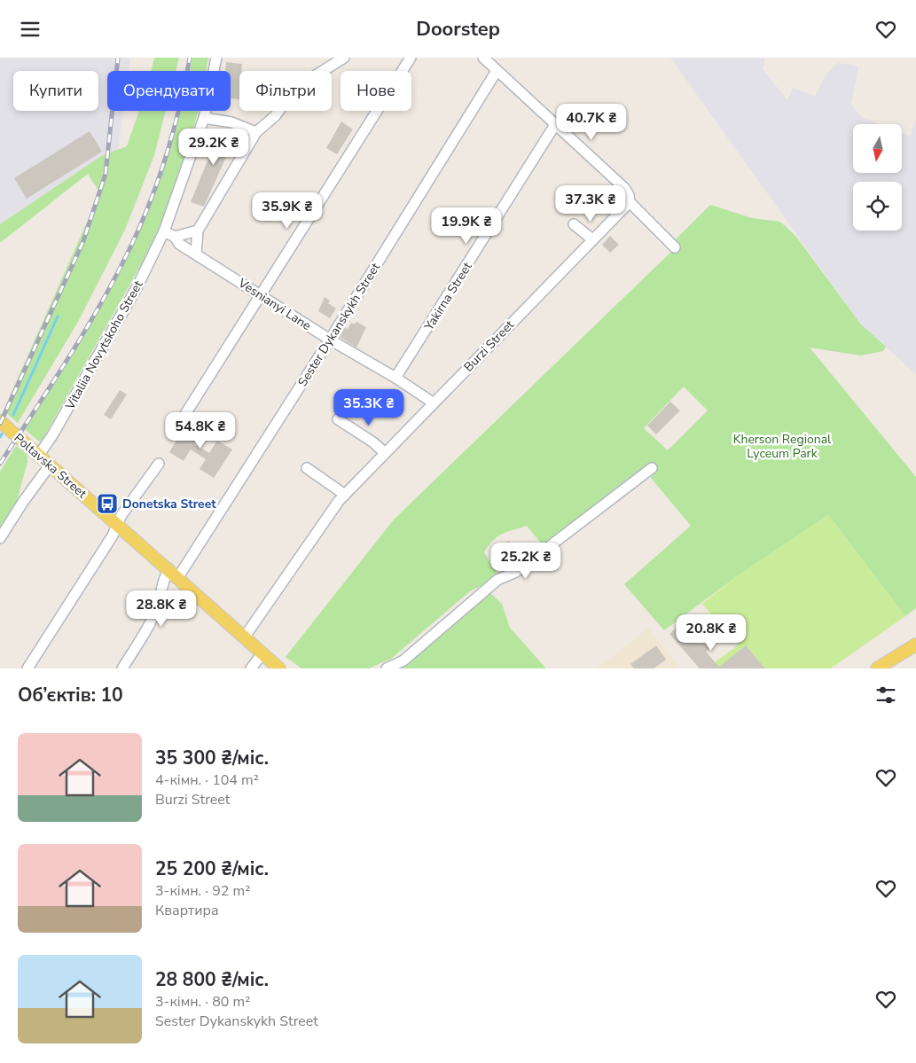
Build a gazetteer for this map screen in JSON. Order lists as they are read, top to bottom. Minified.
{"streets":{"main road":["Poltavska Street"],"street":["Yakirna Street","Vesnianyi Lane","Sester Dykanskykh Street","Vitaliia Novytskoho Street","Burzi Street"]},"crossings":[["Yakirna Street","Vesnianyi Lane"],["Vesnianyi Lane","Sester Dykanskykh Street"],["Vesnianyi Lane","Vitaliia Novytskoho Street"],["Vesnianyi Lane","Burzi Street"],["Sester Dykanskykh Street","Poltavska Street"],["Vitaliia Novytskoho Street","Poltavska Street"],["Burzi Street","Poltavska Street"]],"parks":["Kherson Regional Lyceum Park"],"places":{"bus stop":["Donetska Street"]},"north":"bottom","page":{"header":"Doorstep","chip":["Купити","Орендувати","Фільтри","Нове"],"price":["40.7K ₴","29.2K ₴","37.3K ₴","35.9K ₴","19.9K ₴","35.3K ₴","54.8K ₴","25.2K ₴","28.8K ₴","20.8K ₴"],"heading":"Об’єктів: 10","list":[{"name":"35 300 ₴/міс.","note":"4-кімн. · 104 m² · Burzi Street"},{"name":"25 200 ₴/міс.","note":"3-кімн. · 92 m² · Квартира"},{"name":"28 800 ₴/міс.","note":"3-кімн. · 80 m² · Sester Dykanskykh Street"}]}}
